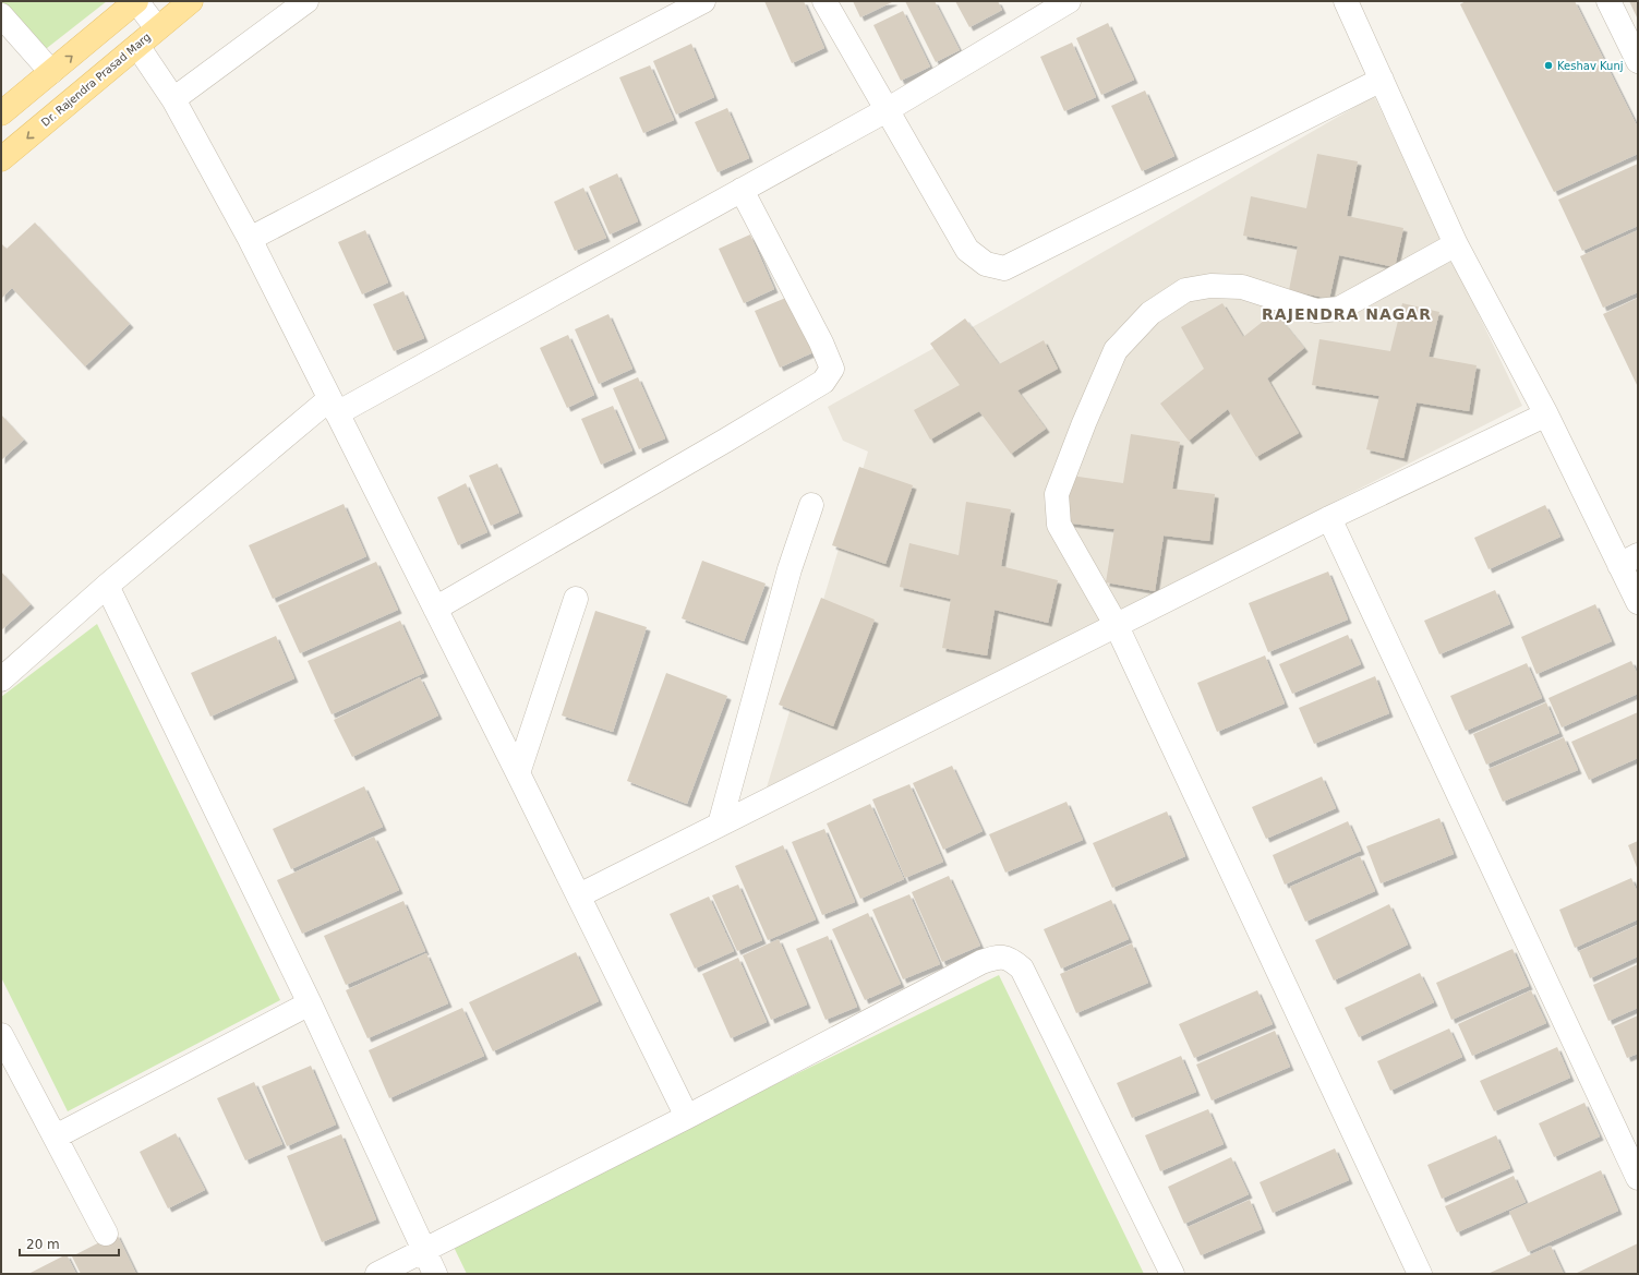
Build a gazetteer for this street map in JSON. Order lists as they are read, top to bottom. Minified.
{"streets":{"main road":["Dr. Rajendra Prasad Marg"]},"districts":["RAJENDRA NAGAR"],"places":["Keshav Kunj"],"scale_bar":"20 m"}
